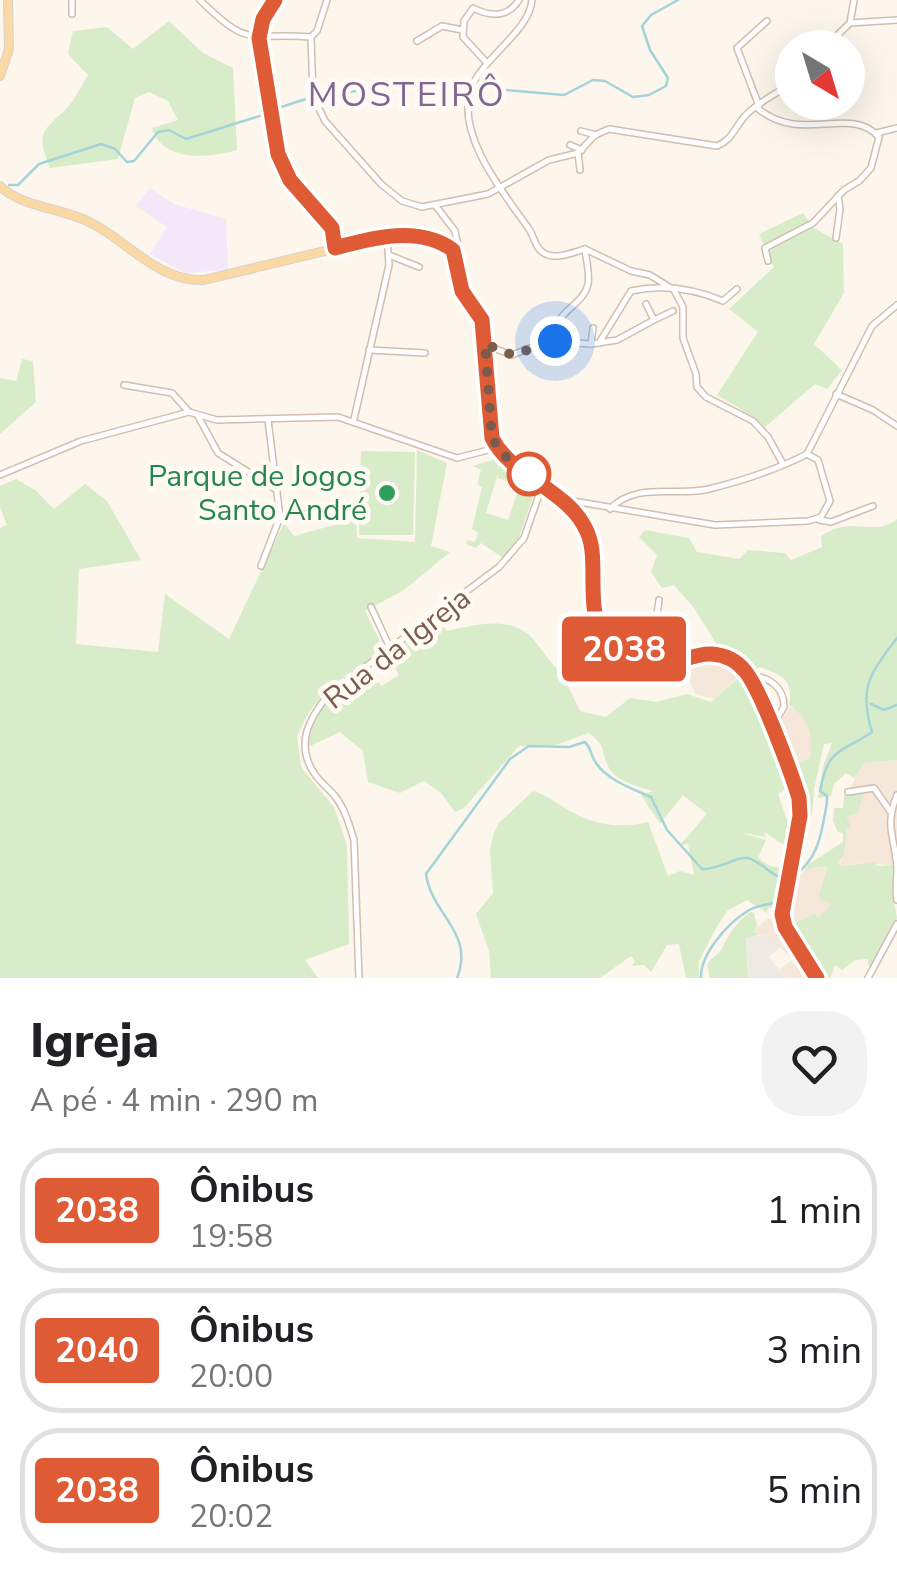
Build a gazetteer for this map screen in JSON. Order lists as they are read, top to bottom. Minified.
{"streets":{"street":["Rua da Igreja"]},"districts":["MOSTEIRÔ"],"places":["Parque de Jogos Santo André"],"lines":["bus line 2038"],"north":"bottom right","page":{"on_map":"2038","heading":["Igreja","A pé · 4 min · 290 m"],"list":[{"mark":"2038","name":"Ônibus","note":"19:58","value":"1 min"},{"mark":"2040","name":"Ônibus","note":"20:00","value":"3 min"},{"mark":"2038","name":"Ônibus","note":"20:02","value":"5 min"}]}}
